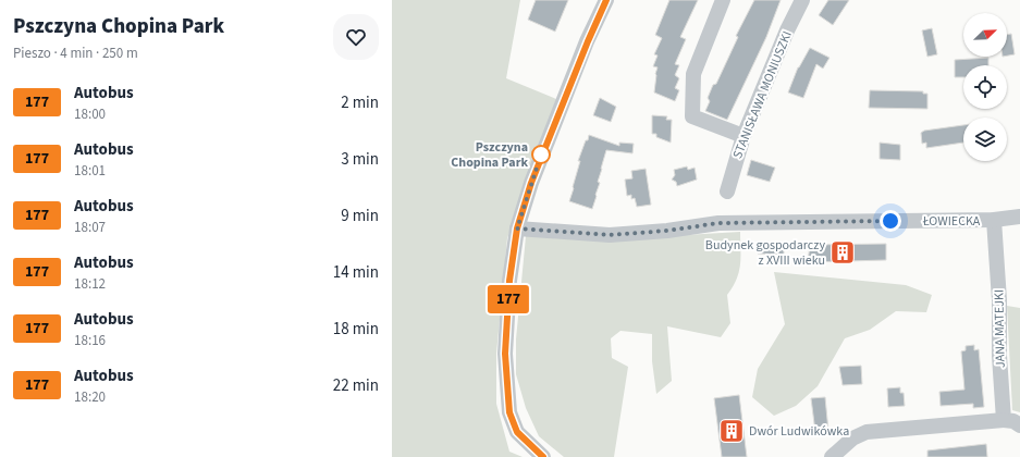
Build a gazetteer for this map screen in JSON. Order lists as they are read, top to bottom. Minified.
{"streets":{"street":["STANISŁAWA MONIUSZKI","ŁOWIECKA","JANA MATEJKI"]},"crossings":[["ŁOWIECKA","JANA MATEJKI"]],"places":{"other":["Pszczyna Chopina Park"],"building":["Budynek gospodarczy z XVIII wieku","Dwór Ludwikówka"]},"lines":["bus line 177"],"north":"top right","page":{"heading":["Pszczyna Chopina Park","Pieszo · 4 min · 250 m"],"on_map":"177","list":[{"mark":"177","name":"Autobus","note":"18:00","value":"2 min"},{"mark":"177","name":"Autobus","note":"18:01","value":"3 min"},{"mark":"177","name":"Autobus","note":"18:07","value":"9 min"},{"mark":"177","name":"Autobus","note":"18:12","value":"14 min"},{"mark":"177","name":"Autobus","note":"18:16","value":"18 min"},{"mark":"177","name":"Autobus","note":"18:20","value":"22 min"}]}}
